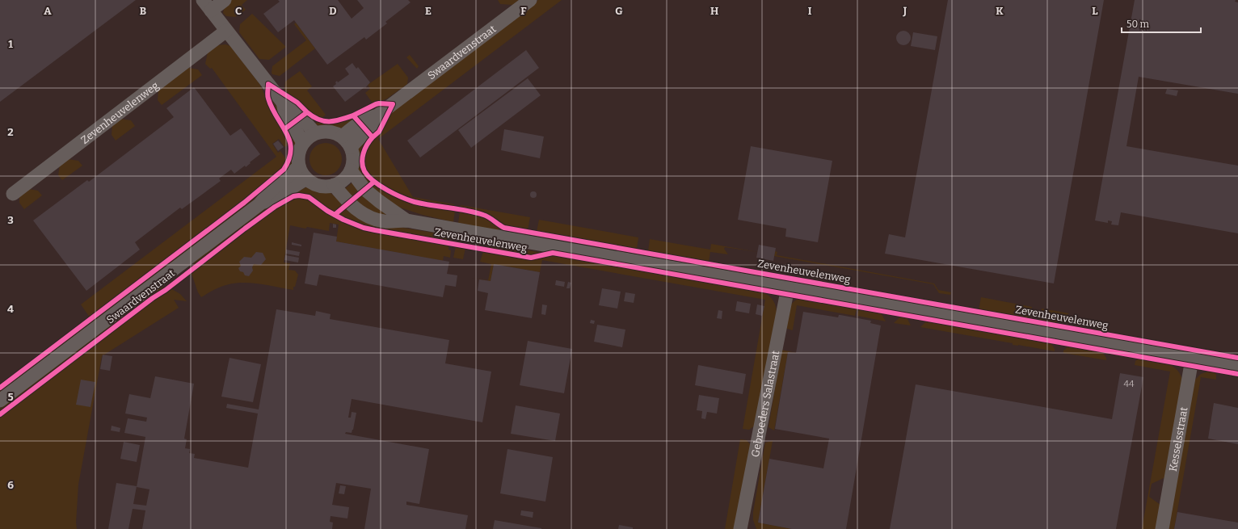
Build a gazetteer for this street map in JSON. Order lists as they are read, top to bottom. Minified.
{"streets":{"street":["Swaardvenstraat","Zevenheuvelenweg","Gebroeders Salastraat","Kesselsstraat"]},"crossings":[["Swaardvenstraat","Zevenheuvelenweg"],["Zevenheuvelenweg","Gebroeders Salastraat"],["Zevenheuvelenweg","Kesselsstraat"]],"house_numbers":["44"],"scale_bar":"50 m","grid":{"columns":["A","B","C","D","E","F","G","H","I","J","K","L"],"rows":["1","2","3","4","5","6"]}}
